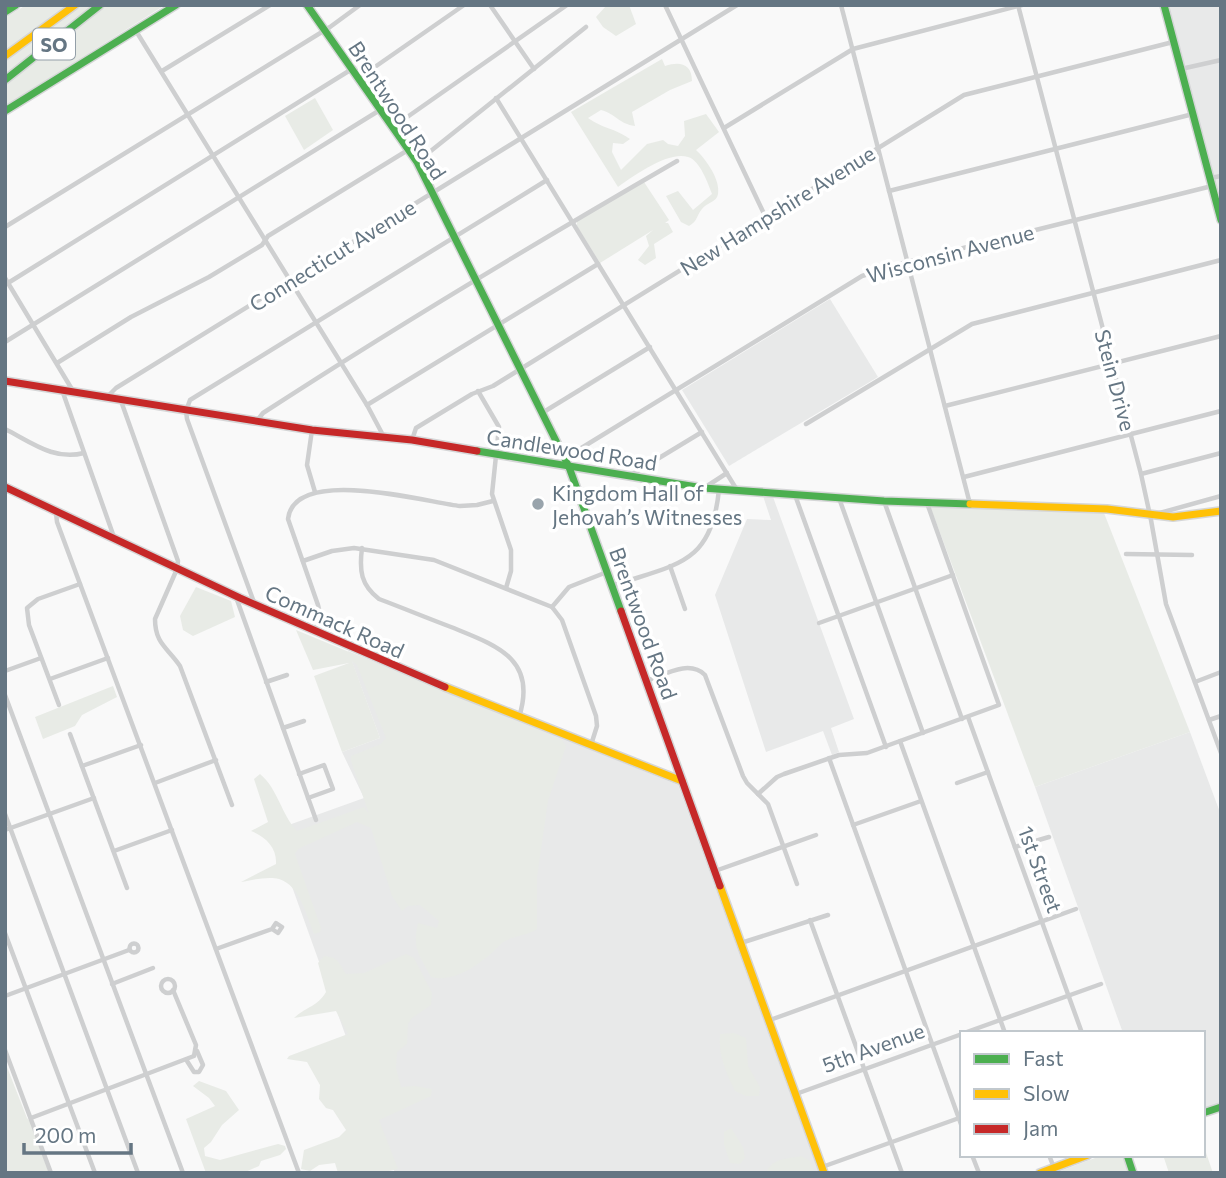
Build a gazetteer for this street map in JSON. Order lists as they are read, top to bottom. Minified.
{"streets":{"main road":["SO","Brentwood Road","Candlewood Road","Commack Road"],"street":["New Hampshire Avenue","Wisconsin Avenue","Connecticut Avenue","Stein Drive","1st Street","5th Avenue"]},"crossings":[["Brentwood Road","New Hampshire Avenue"],["Brentwood Road","Wisconsin Avenue"],["Brentwood Road","Connecticut Avenue"],["Brentwood Road","Candlewood Road"],["Brentwood Road","Commack Road"],["Brentwood Road","5th Avenue"],["New Hampshire Avenue","Stein Drive"],["New Hampshire Avenue","Candlewood Road"],["Wisconsin Avenue","Stein Drive"],["Connecticut Avenue","Candlewood Road"],["Stein Drive","Candlewood Road"],["Candlewood Road","1st Street"],["1st Street","5th Avenue"]],"places":["Kingdom Hall of Jehovah’s Witnesses"],"legend":["Fast","Slow","Jam"],"scale_bar":"200 m"}
